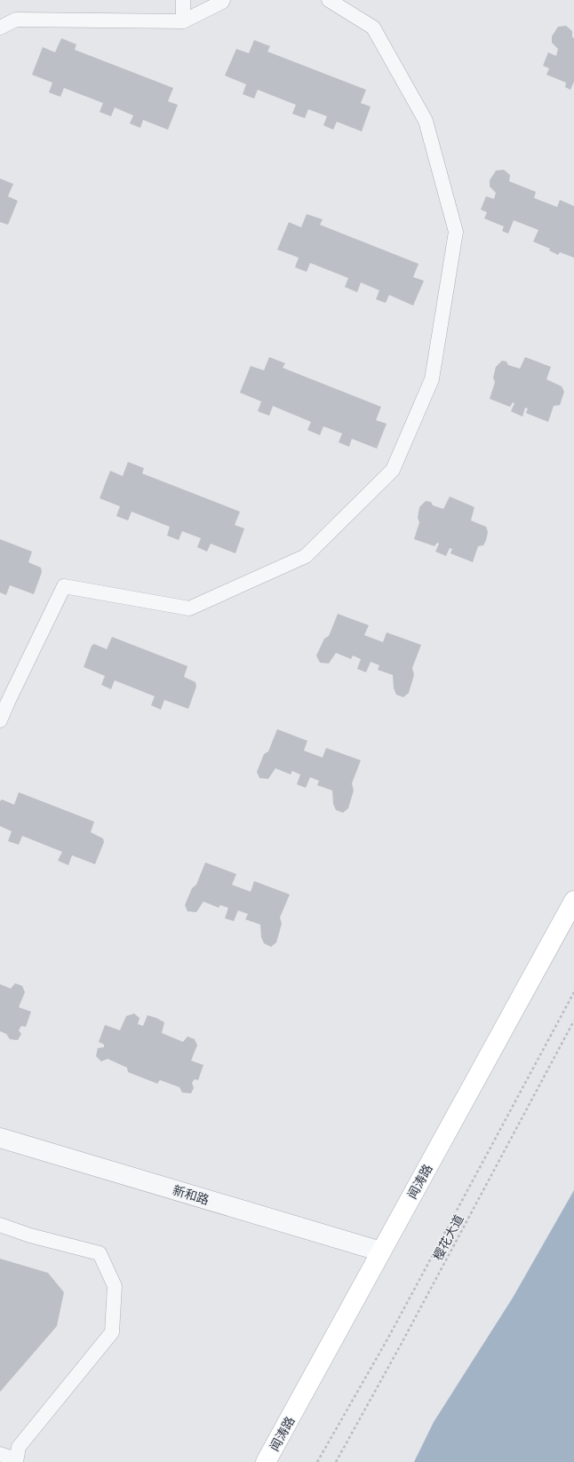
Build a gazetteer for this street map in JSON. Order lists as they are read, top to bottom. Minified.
{"streets":{"main road":["闻涛路"],"street":["新和路"],"path":["樱花大道"]},"crossings":[["闻涛路","新和路"]]}
